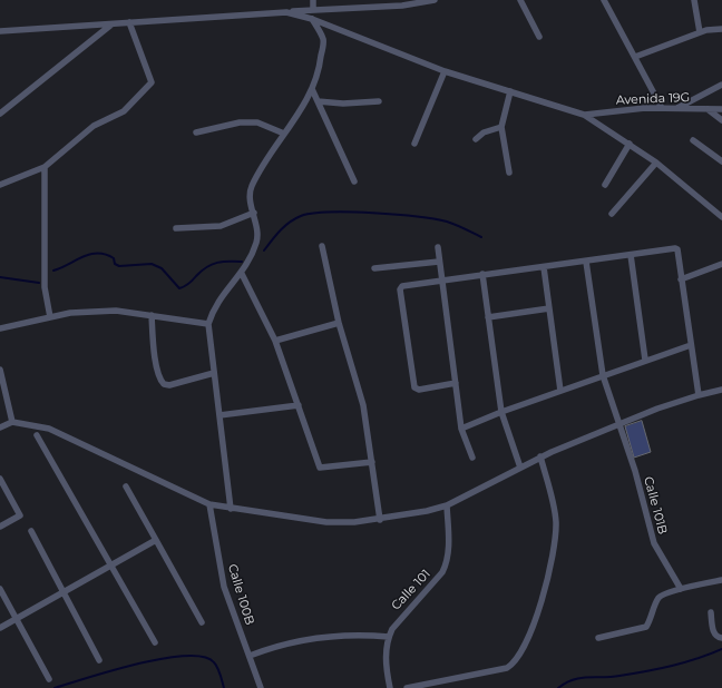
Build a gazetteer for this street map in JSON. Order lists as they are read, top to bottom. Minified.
{"streets":{"street":["Avenida 19G","Calle 101B","Calle 101","Calle 100B"]}}
